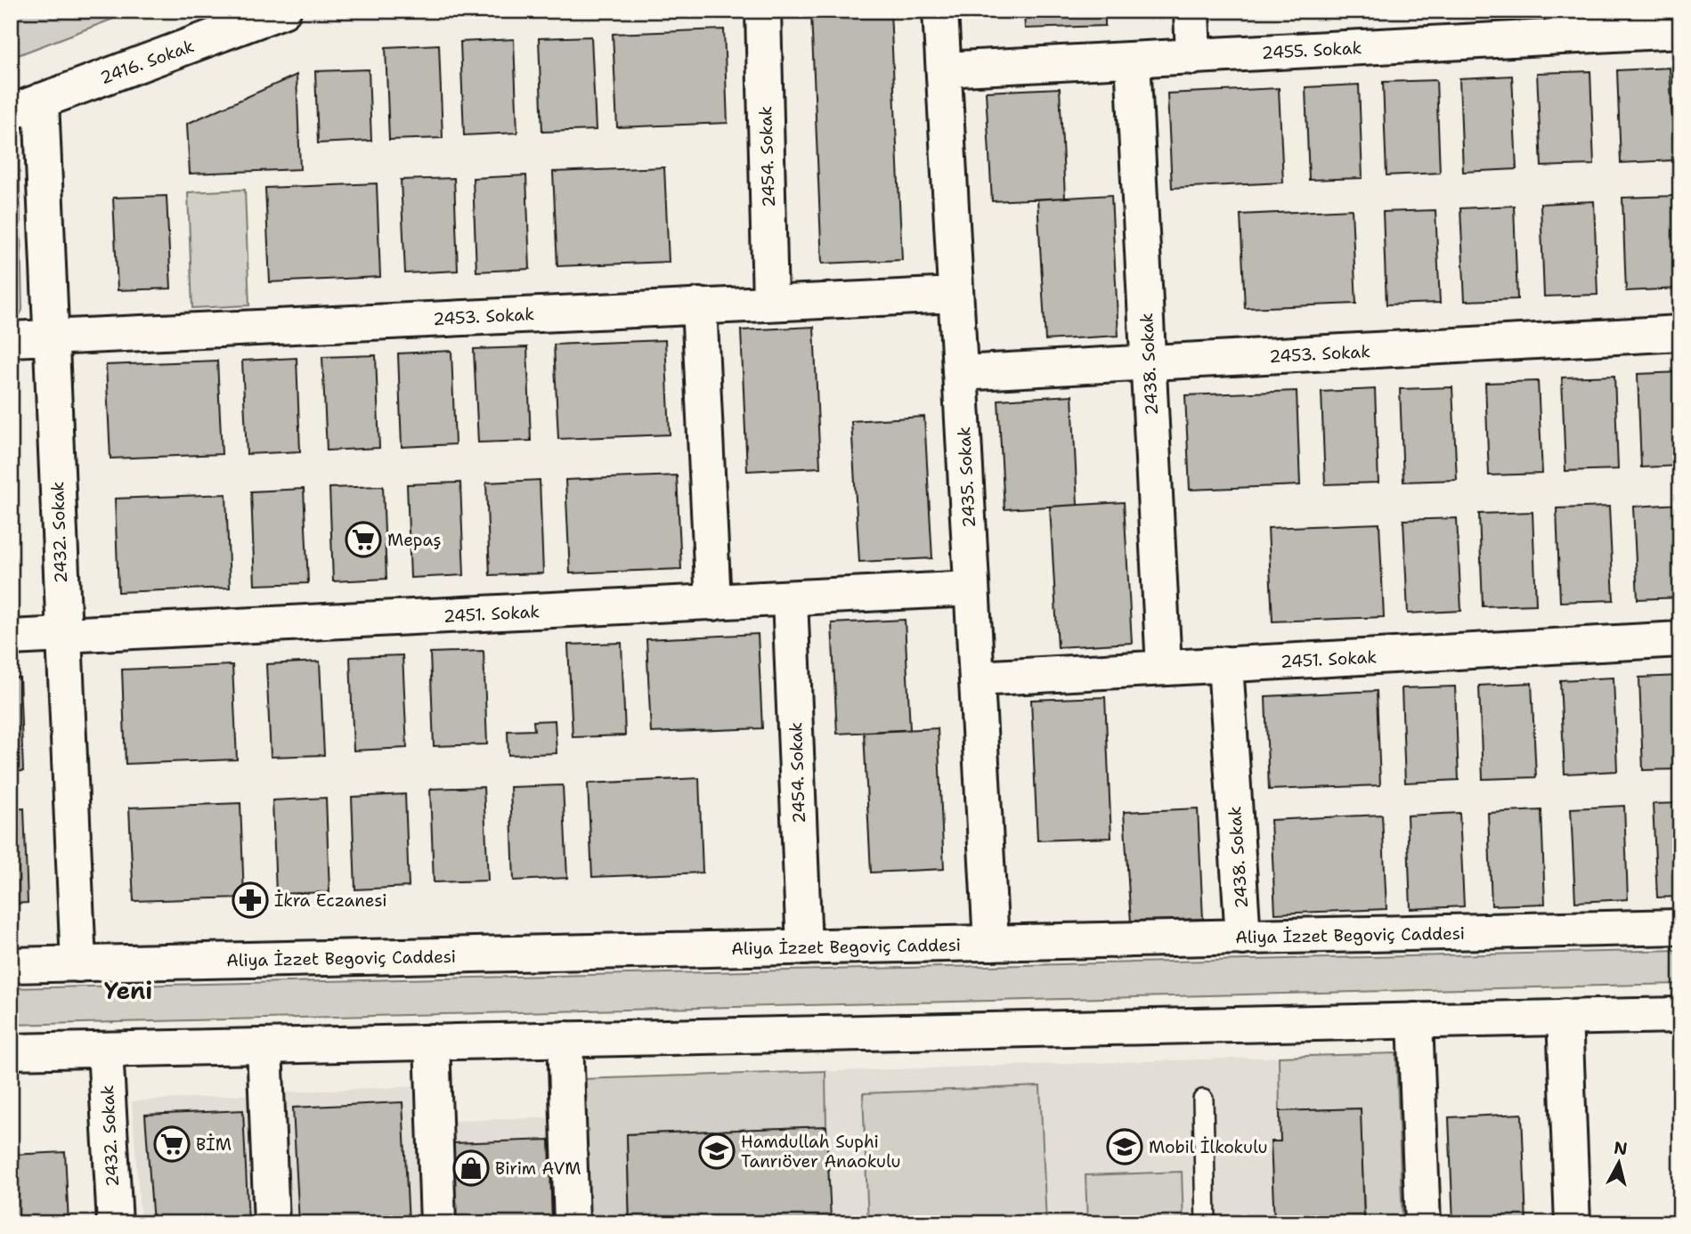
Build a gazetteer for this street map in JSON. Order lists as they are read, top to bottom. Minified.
{"streets":{"street":["2455. Sokak","2416. Sokak","2454. Sokak","2453. Sokak","2438. Sokak","2435. Sokak","2432. Sokak","2451. Sokak","Aliya İzzet Begoviç Caddesi"]},"crossings":[["2455. Sokak","2438. Sokak"],["2455. Sokak","2435. Sokak"],["2416. Sokak","2432. Sokak"],["2454. Sokak","2453. Sokak"],["2454. Sokak","2451. Sokak"],["2454. Sokak","Aliya İzzet Begoviç Caddesi"],["2453. Sokak","2438. Sokak"],["2453. Sokak","2435. Sokak"],["2453. Sokak","2432. Sokak"],["2438. Sokak","2451. Sokak"],["2438. Sokak","Aliya İzzet Begoviç Caddesi"],["2435. Sokak","2451. Sokak"],["2435. Sokak","Aliya İzzet Begoviç Caddesi"],["2432. Sokak","2451. Sokak"],["2432. Sokak","Aliya İzzet Begoviç Caddesi"]],"districts":["Yeni"],"places":{"supermarket":["Mepaş","BİM"],"pharmacy":["İkra Eczanesi"],"school or university":["Mobil İlkokulu","Hamdullah Suphi Tanrıöver Anaokulu"],"shop":["Birim AVM"]},"north":"top"}
